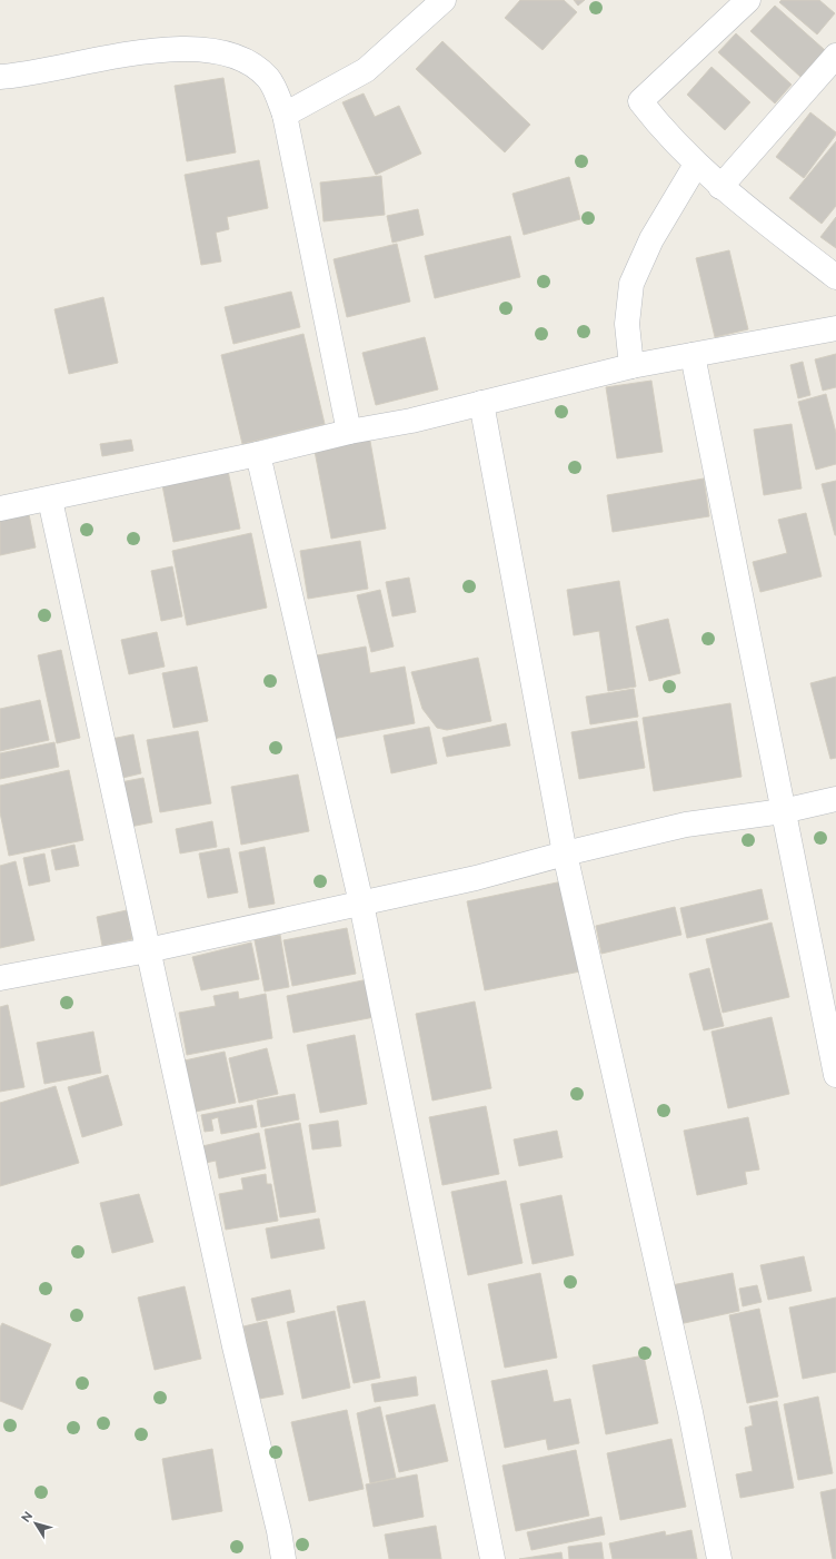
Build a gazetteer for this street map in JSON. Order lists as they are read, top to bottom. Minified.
{"north":"top left"}
